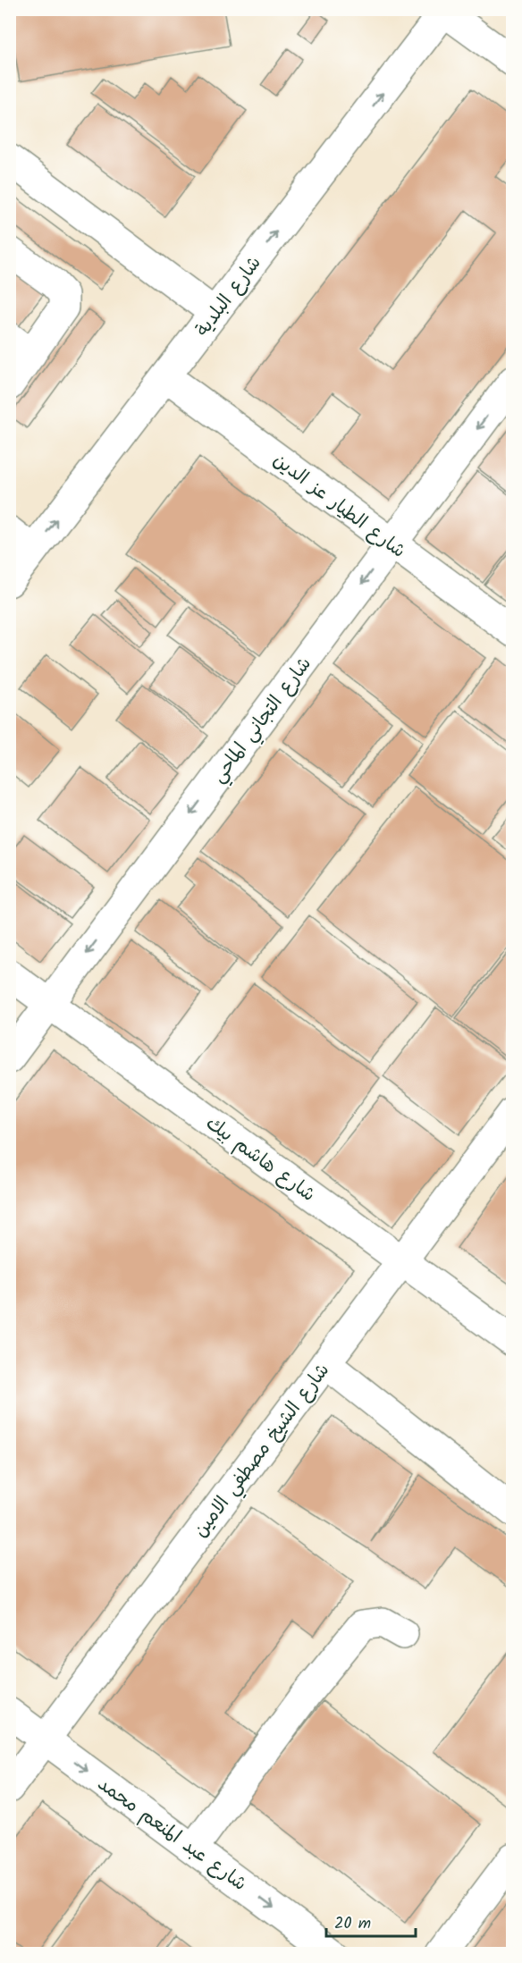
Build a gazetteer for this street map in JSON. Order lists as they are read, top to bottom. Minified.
{"streets":{"street":["شارع البلدية","شارع الطيار عز الدين","شارع التجاني الماحي","شارع هاشم بيك","شارع الشيخ مصطفي الامين","شارع عبد المنعم محمد"]},"crossings":[["شارع البلدية","شارع الطيار عز الدين"],["شارع الطيار عز الدين","شارع التجاني الماحي"],["شارع التجاني الماحي","شارع هاشم بيك"],["شارع هاشم بيك","شارع الشيخ مصطفي الامين"],["شارع الشيخ مصطفي الامين","شارع عبد المنعم محمد"]],"one_way":["شارع البلدية","شارع التجاني الماحي","شارع عبد المنعم محمد"],"scale_bar":"20 m"}
